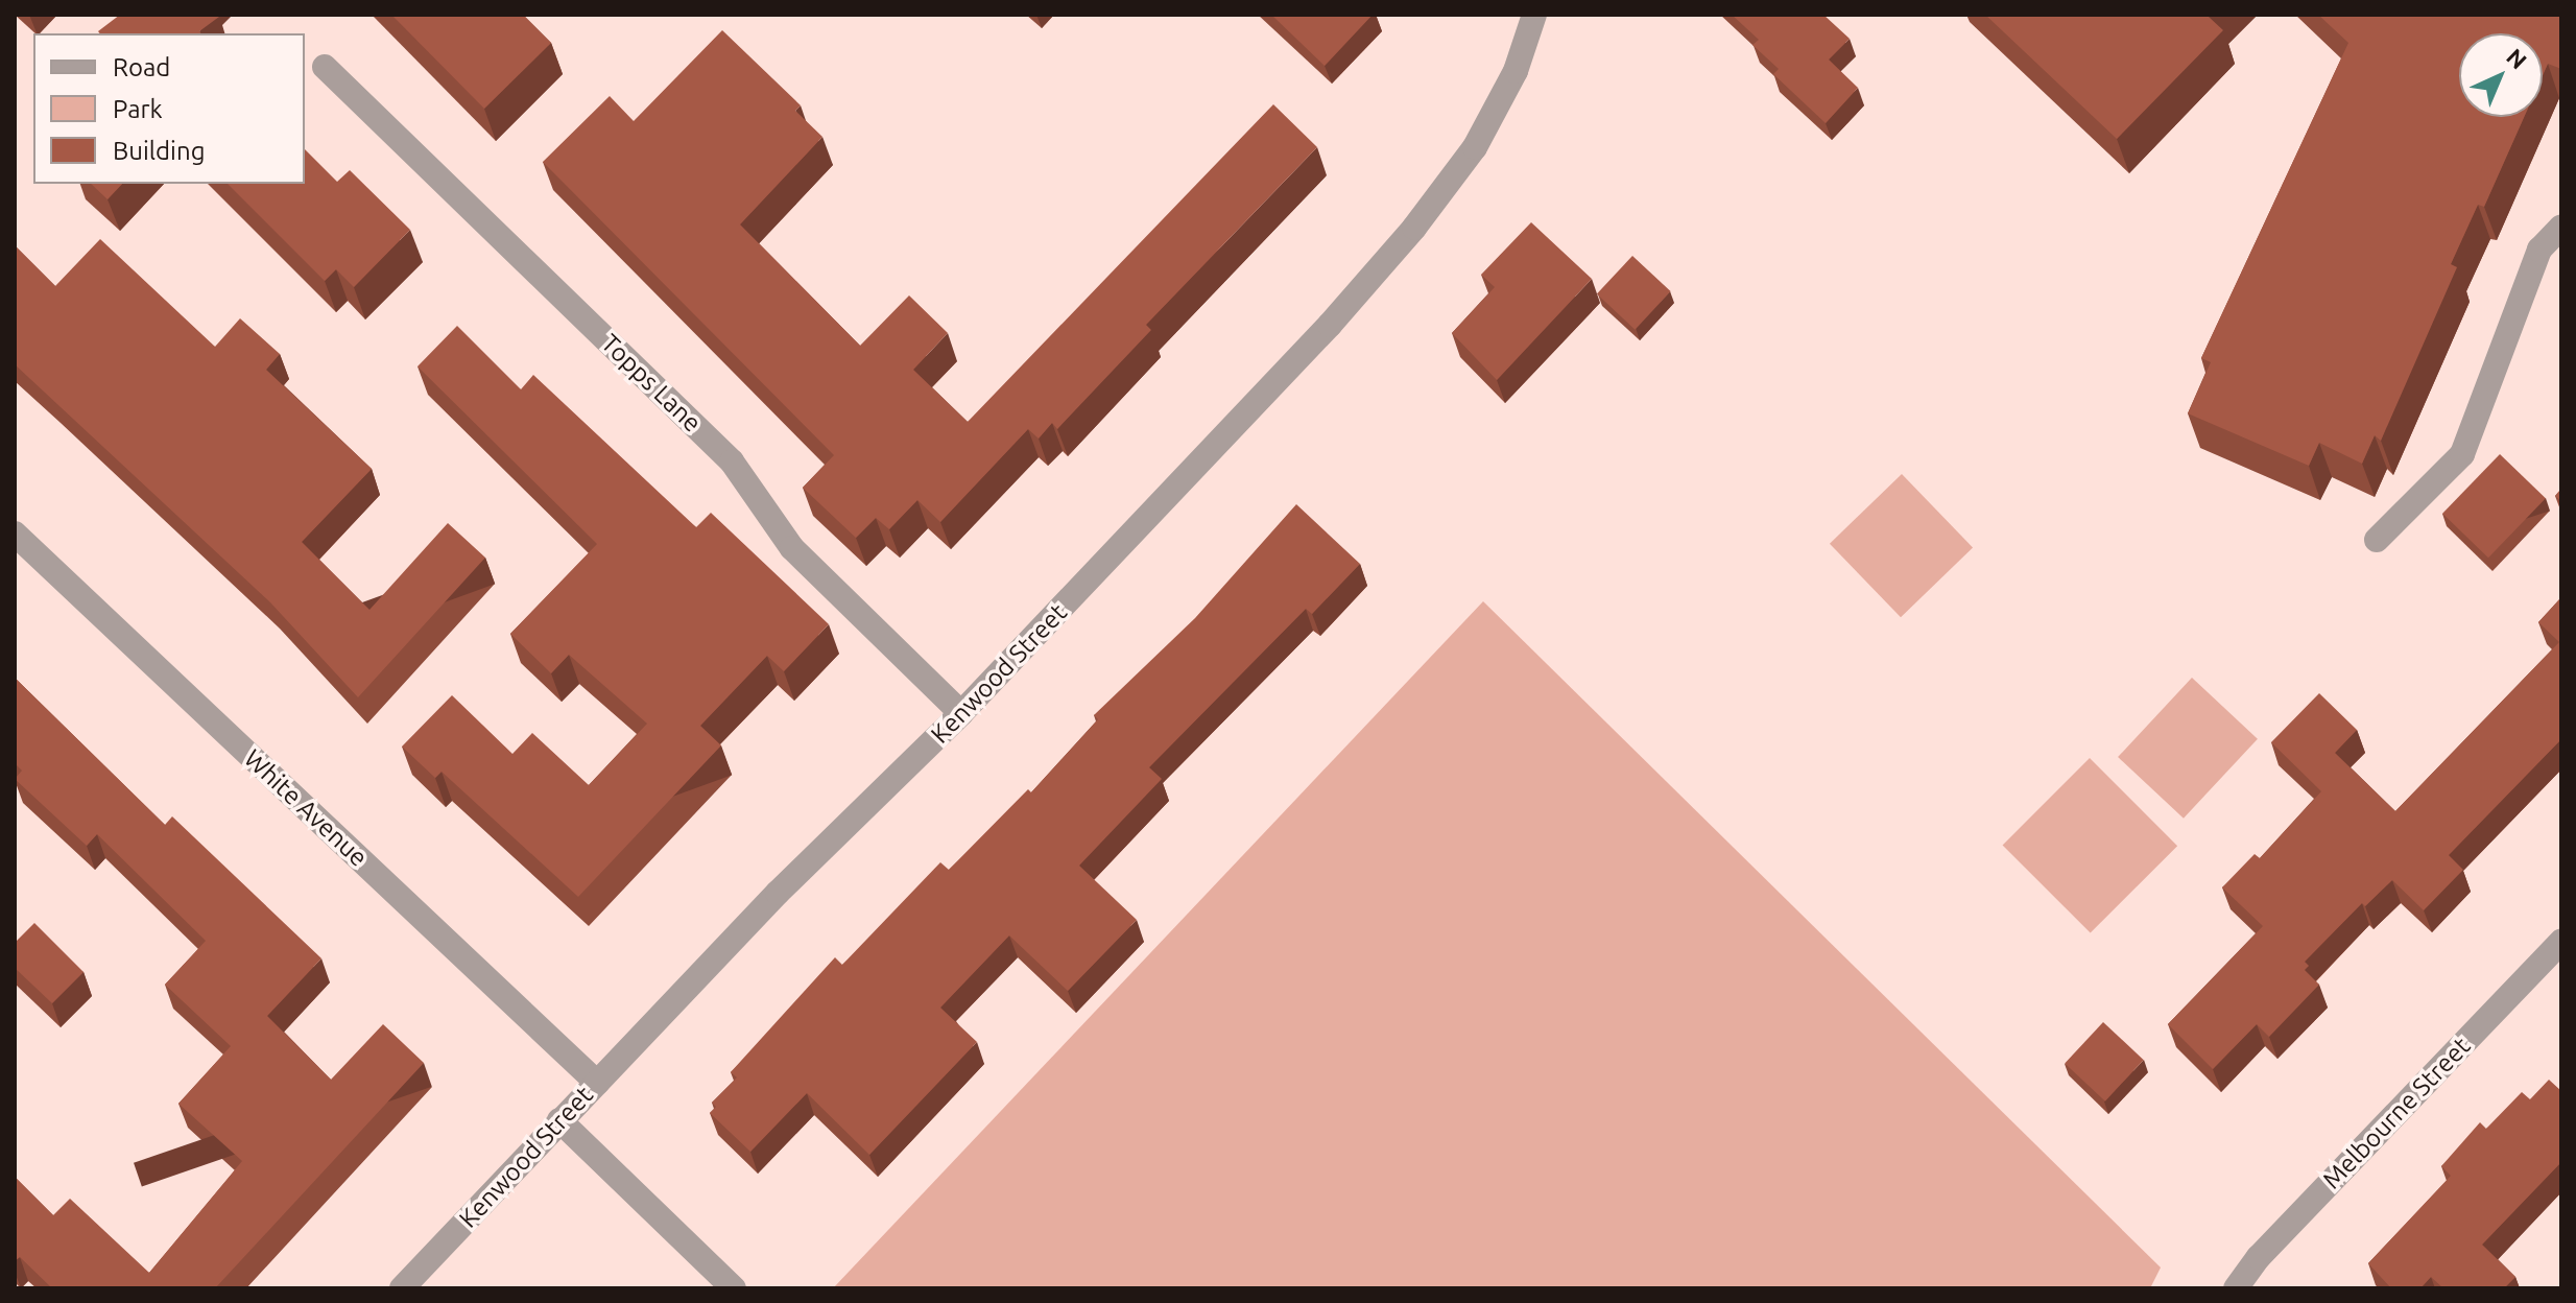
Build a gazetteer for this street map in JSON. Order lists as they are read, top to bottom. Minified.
{"streets":{"street":["Topps Lane","Kenwood Street","White Avenue","Melbourne Street"]},"crossings":[["Topps Lane","Kenwood Street"],["Kenwood Street","White Avenue"]],"legend":["Road","Park","Building"],"north":"top right"}
